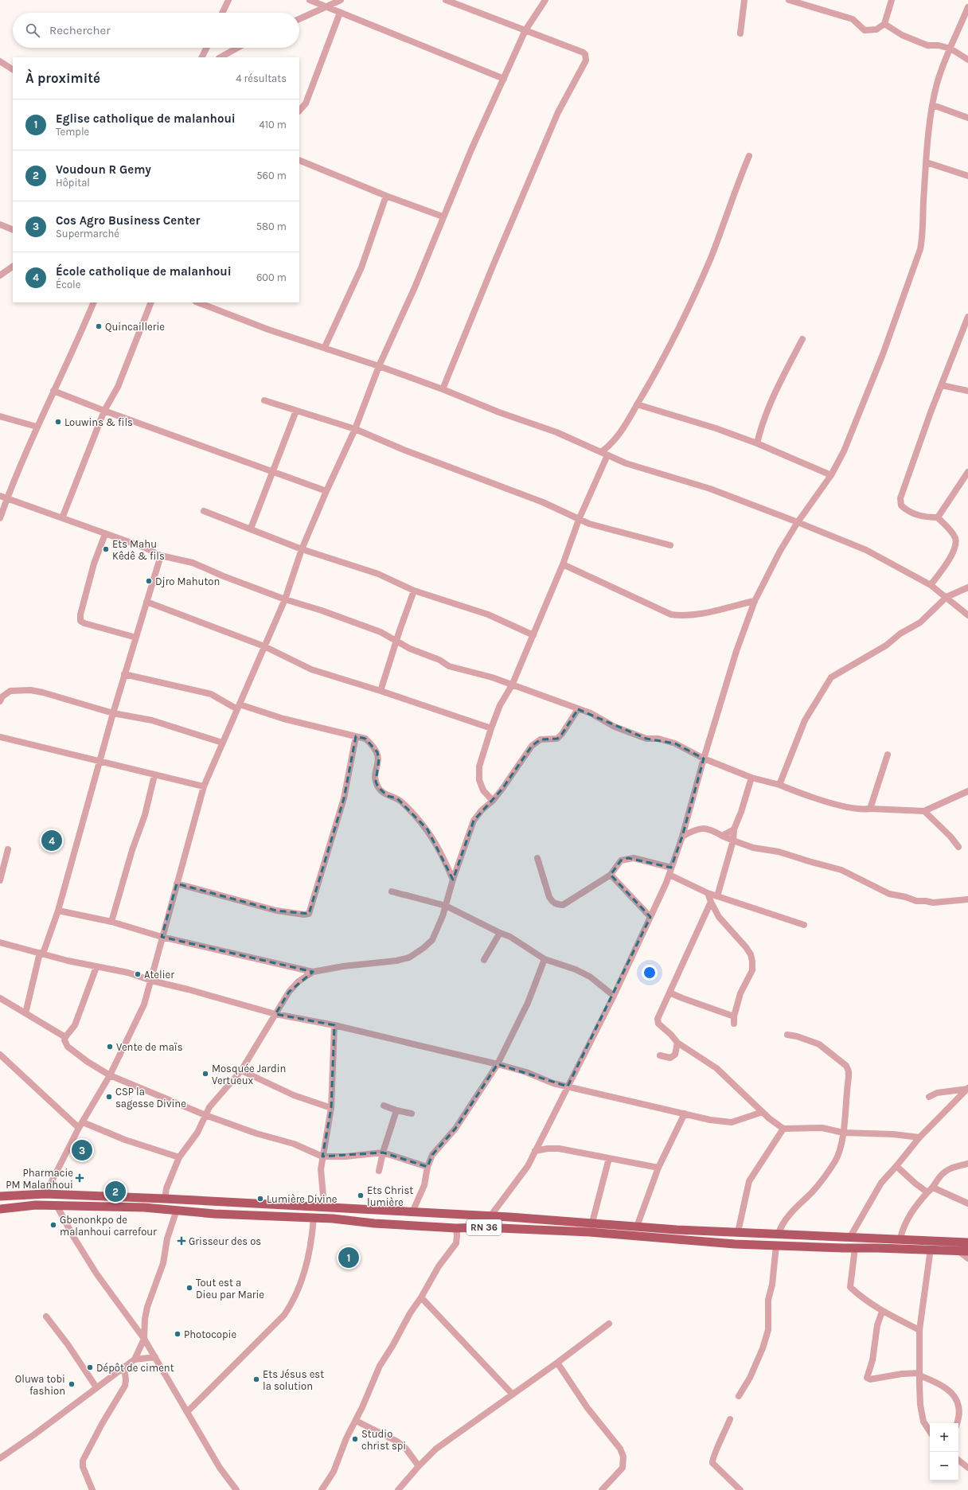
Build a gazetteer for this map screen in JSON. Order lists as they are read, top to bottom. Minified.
{"streets":{"main road":["RN 36"]},"places":{"other":["Quincaillerie","Louwins & fils","Ets Mahu Kêdê & fils","Djro Mahuton","Atelier","Vente de maïs","Mosquée Jardin Vertueux","CSP la sagesse Divine","Ets Christ lumière","Lumière Divine","Gbenonkpo de malanhoui carrefour","Tout est a Dieu par Marie","Photocopie","Dépôt de ciment","Ets Jésus est la solution","Oluwa tobi fashion","Studio christ spi"],"health":["Pharmacie PM Malanhoui","Grisseur des os"]},"page":{"search":"Rechercher","heading":["À proximité","4 résultats"],"list":[{"mark":"1","name":"Eglise catholique de malanhoui","note":"Temple","value":"410 m"},{"mark":"2","name":"Voudoun R Gemy","note":"Hôpital","value":"560 m"},{"mark":"3","name":"Cos Agro Business Center","note":"Supermarché","value":"580 m"},{"mark":"4","name":"École catholique de malanhoui","note":"École","value":"600 m"}],"pins":["4","3","2","1"],"map_buttons":["+","−"]}}
